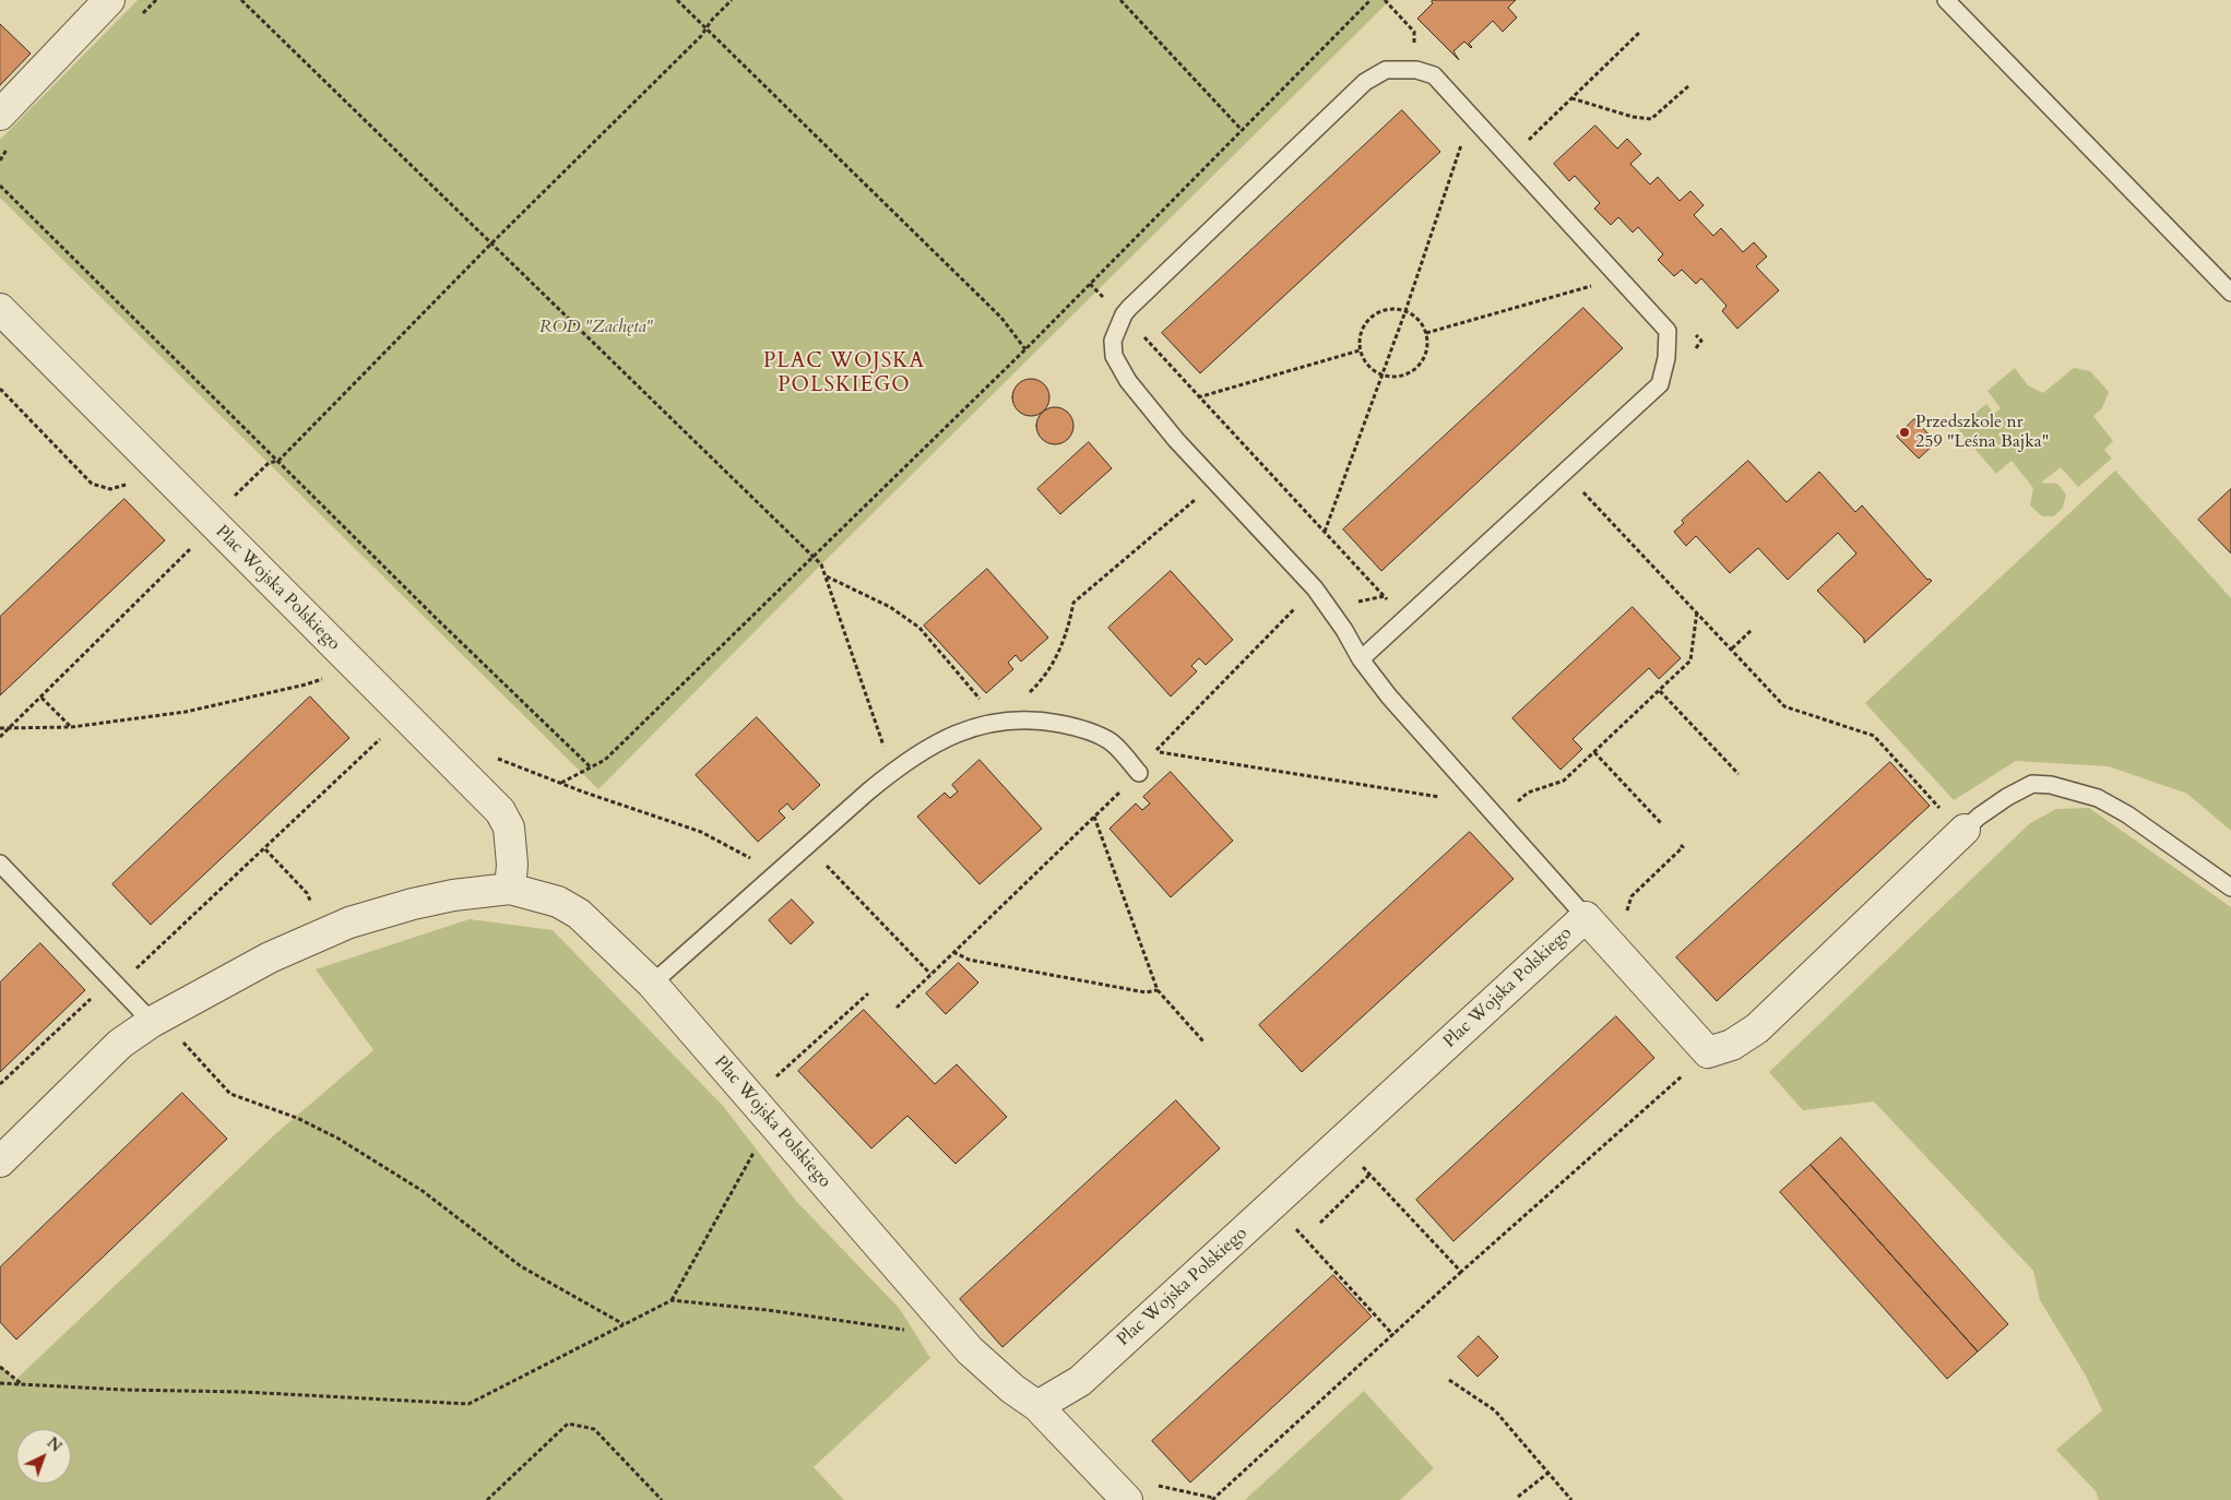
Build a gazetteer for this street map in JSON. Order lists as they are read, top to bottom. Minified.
{"streets":{"street":["Plac Wojska Polskiego"]},"districts":["PLAC WOJSKA POLSKIEGO"],"parks":["ROD \"Zachęta\""],"places":["Przedszkole nr 259 \"Leśna Bajka\""],"north":"top right"}
